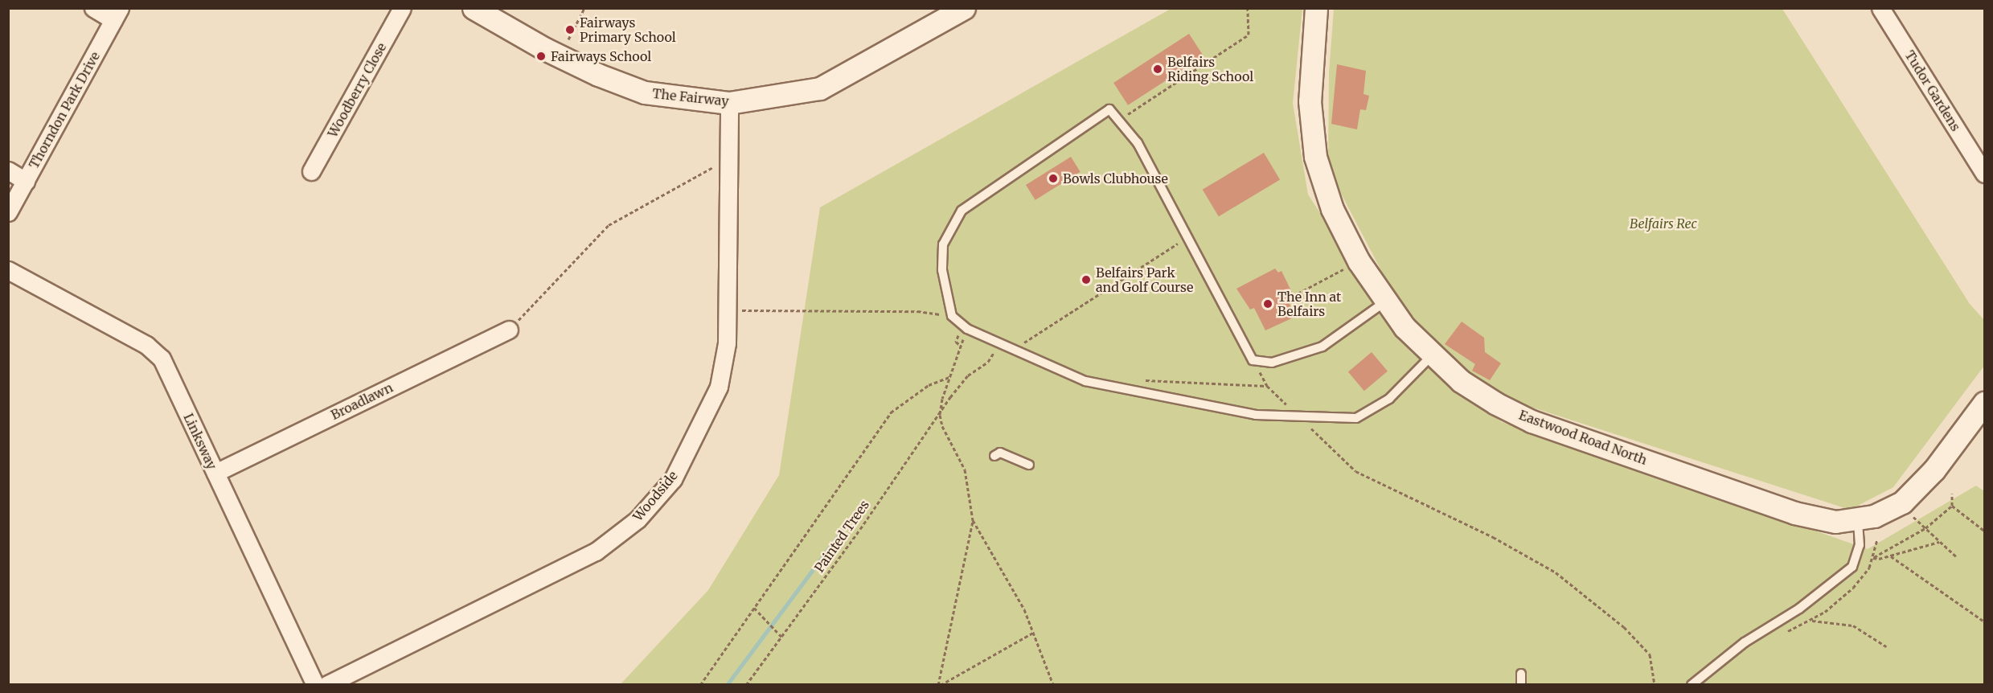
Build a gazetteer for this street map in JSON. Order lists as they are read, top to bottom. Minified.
{"streets":{"street":["Woodberry Close","Tudor Gardens","The Fairway","Thorndon Park Drive","Broadlawn","Eastwood Road North","Linksway","Woodside"],"path":["Painted Trees"]},"crossings":[["The Fairway","Woodside"],["Broadlawn","Linksway"]],"parks":["Belfairs Rec"],"places":["Fairways Primary School","Fairways School","Belfairs Riding School","Bowls Clubhouse","Belfairs Park and Golf Course","The Inn at Belfairs"]}
